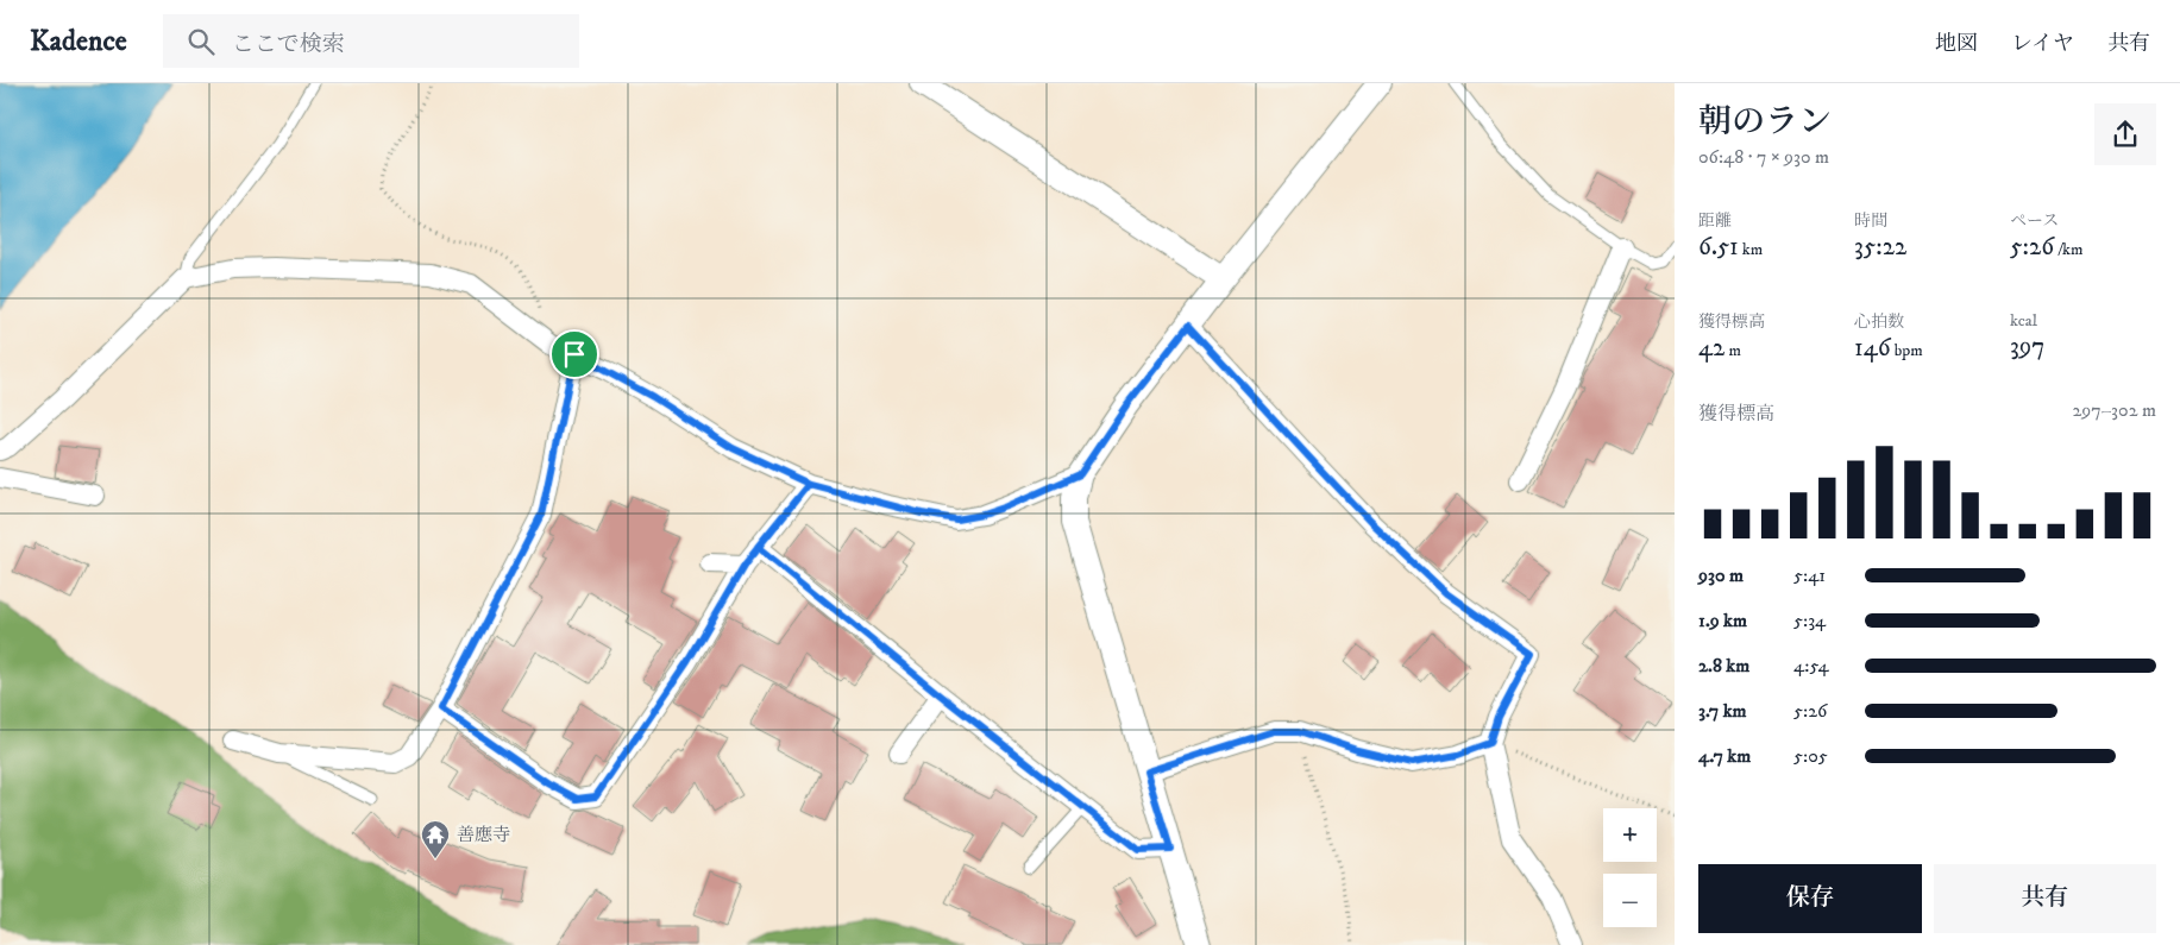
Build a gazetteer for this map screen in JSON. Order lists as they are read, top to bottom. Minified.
{"places":{"temple":["善應寺"]},"page":{"header":"Kadence","search":"ここで検索","nav":["地図","レイヤ","共有"],"heading":["朝のラン","06:48 · 7 × 930 m"],"stats":[["距離","6.51 km"],["時間","35:22"],["ペース","5:26 /km"],["獲得標高","42 m"],["心拍数","146 bpm"],["kcal","397"]],"chart":["獲得標高","297–302 m"],"list":[{"name":"930 m","note":"5:41"},{"name":"1.9 km","note":"5:34"},{"name":"2.8 km","note":"4:54"},{"name":"3.7 km","note":"5:26"},{"name":"4.7 km","note":"5:05"}],"map_buttons":["+","−"],"buttons":["保存","共有"]}}
